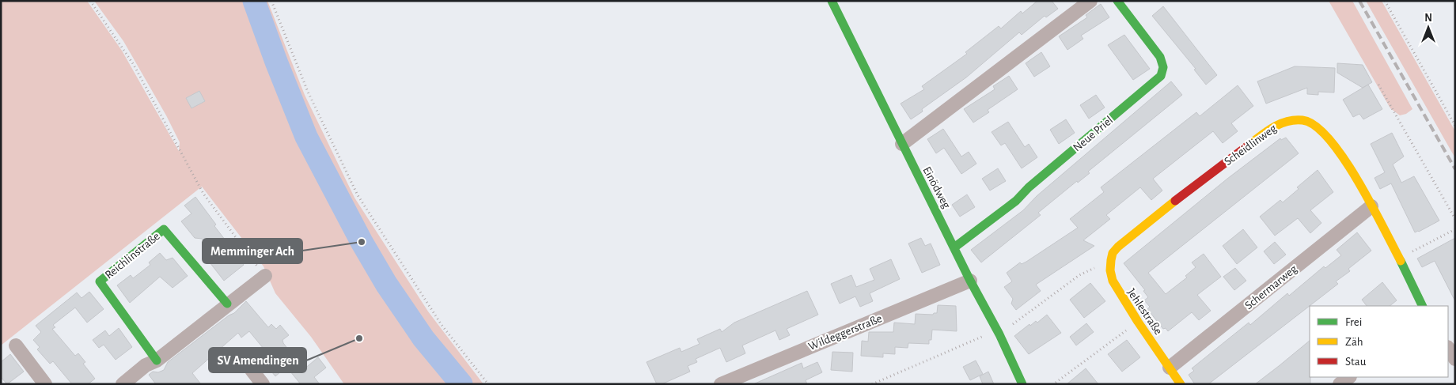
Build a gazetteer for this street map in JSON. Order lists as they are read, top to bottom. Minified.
{"streets":{"street":["Neue Priel","Scheidlinweg","Einödweg","Reichlinstraße","Schermarweg","Jehlestraße","Wildeggerstraße"]},"crossings":[["Neue Priel","Einödweg"],["Scheidlinweg","Schermarweg"],["Scheidlinweg","Jehlestraße"],["Einödweg","Wildeggerstraße"],["Schermarweg","Jehlestraße"]],"places":["Memminger Ach","SV Amendingen"],"legend":["Frei","Zäh","Stau"],"north":"top"}
